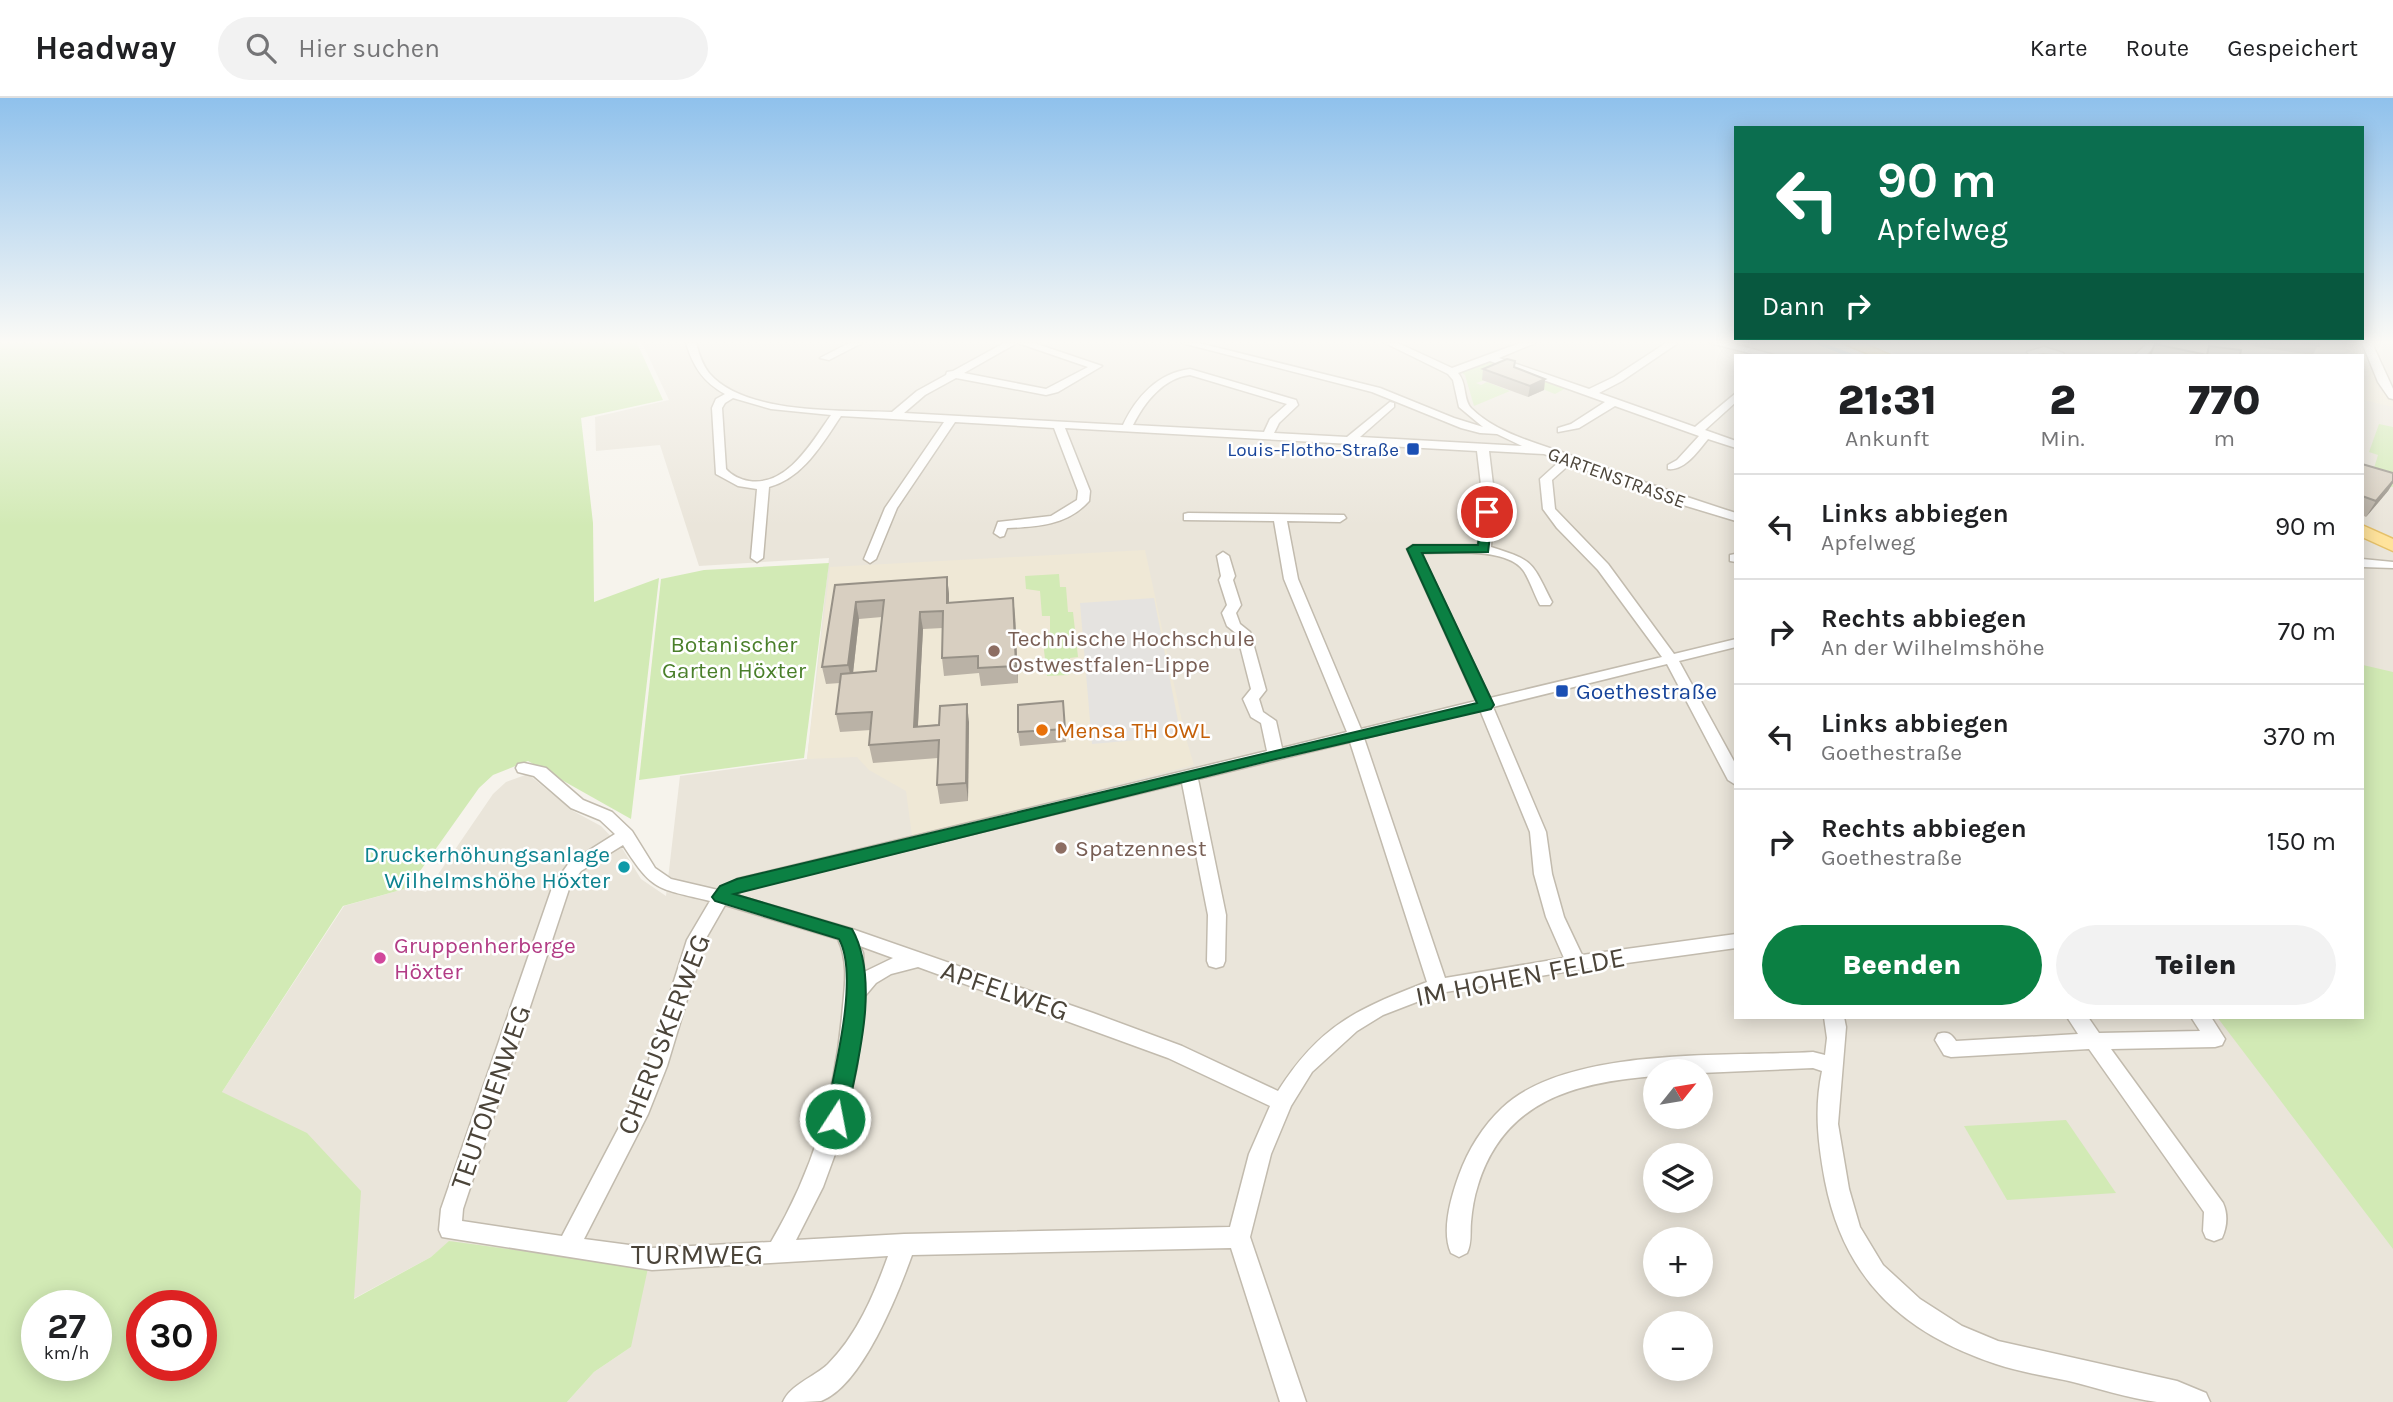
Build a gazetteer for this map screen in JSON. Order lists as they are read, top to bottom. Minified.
{"streets":{"street":["GARTENSTRASSE","IM HOHEN FELDE","APFELWEG","CHERUSKERWEG","TEUTONENWEG","TURMWEG"]},"crossings":[["IM HOHEN FELDE","APFELWEG"],["IM HOHEN FELDE","TURMWEG"],["APFELWEG","CHERUSKERWEG"],["APFELWEG","TEUTONENWEG"],["CHERUSKERWEG","TURMWEG"],["TEUTONENWEG","TURMWEG"]],"parks":["Botanischer Garten Höxter"],"places":{"transit":["Louis-Flotho-Straße","Goethestraße"],"other":["Technische Hochschule Ostwestfalen-Lippe","Mensa TH OWL","Spatzennest","Druckerhöhungsanlage Wilhelmshöhe Höxter","Gruppenherberge Höxter"]},"north":"top right","page":{"header":"Headway","search":"Hier suchen","nav":["Karte","Route","Gespeichert"],"turn":["90 m","Apfelweg"],"then":"Dann","eta":["21:31","Ankunft","2","Min.","770","m"],"list":[{"name":"Links abbiegen","note":"Apfelweg","value":"90 m"},{"name":"Rechts abbiegen","note":"An der Wilhelmshöhe","value":"70 m"},{"name":"Links abbiegen","note":"Goethestraße","value":"370 m"},{"name":"Rechts abbiegen","note":"Goethestraße","value":"150 m"}],"buttons":["Beenden","Teilen"],"map_buttons":["+","−"],"speed":"27 km/h","limit":"30"}}
